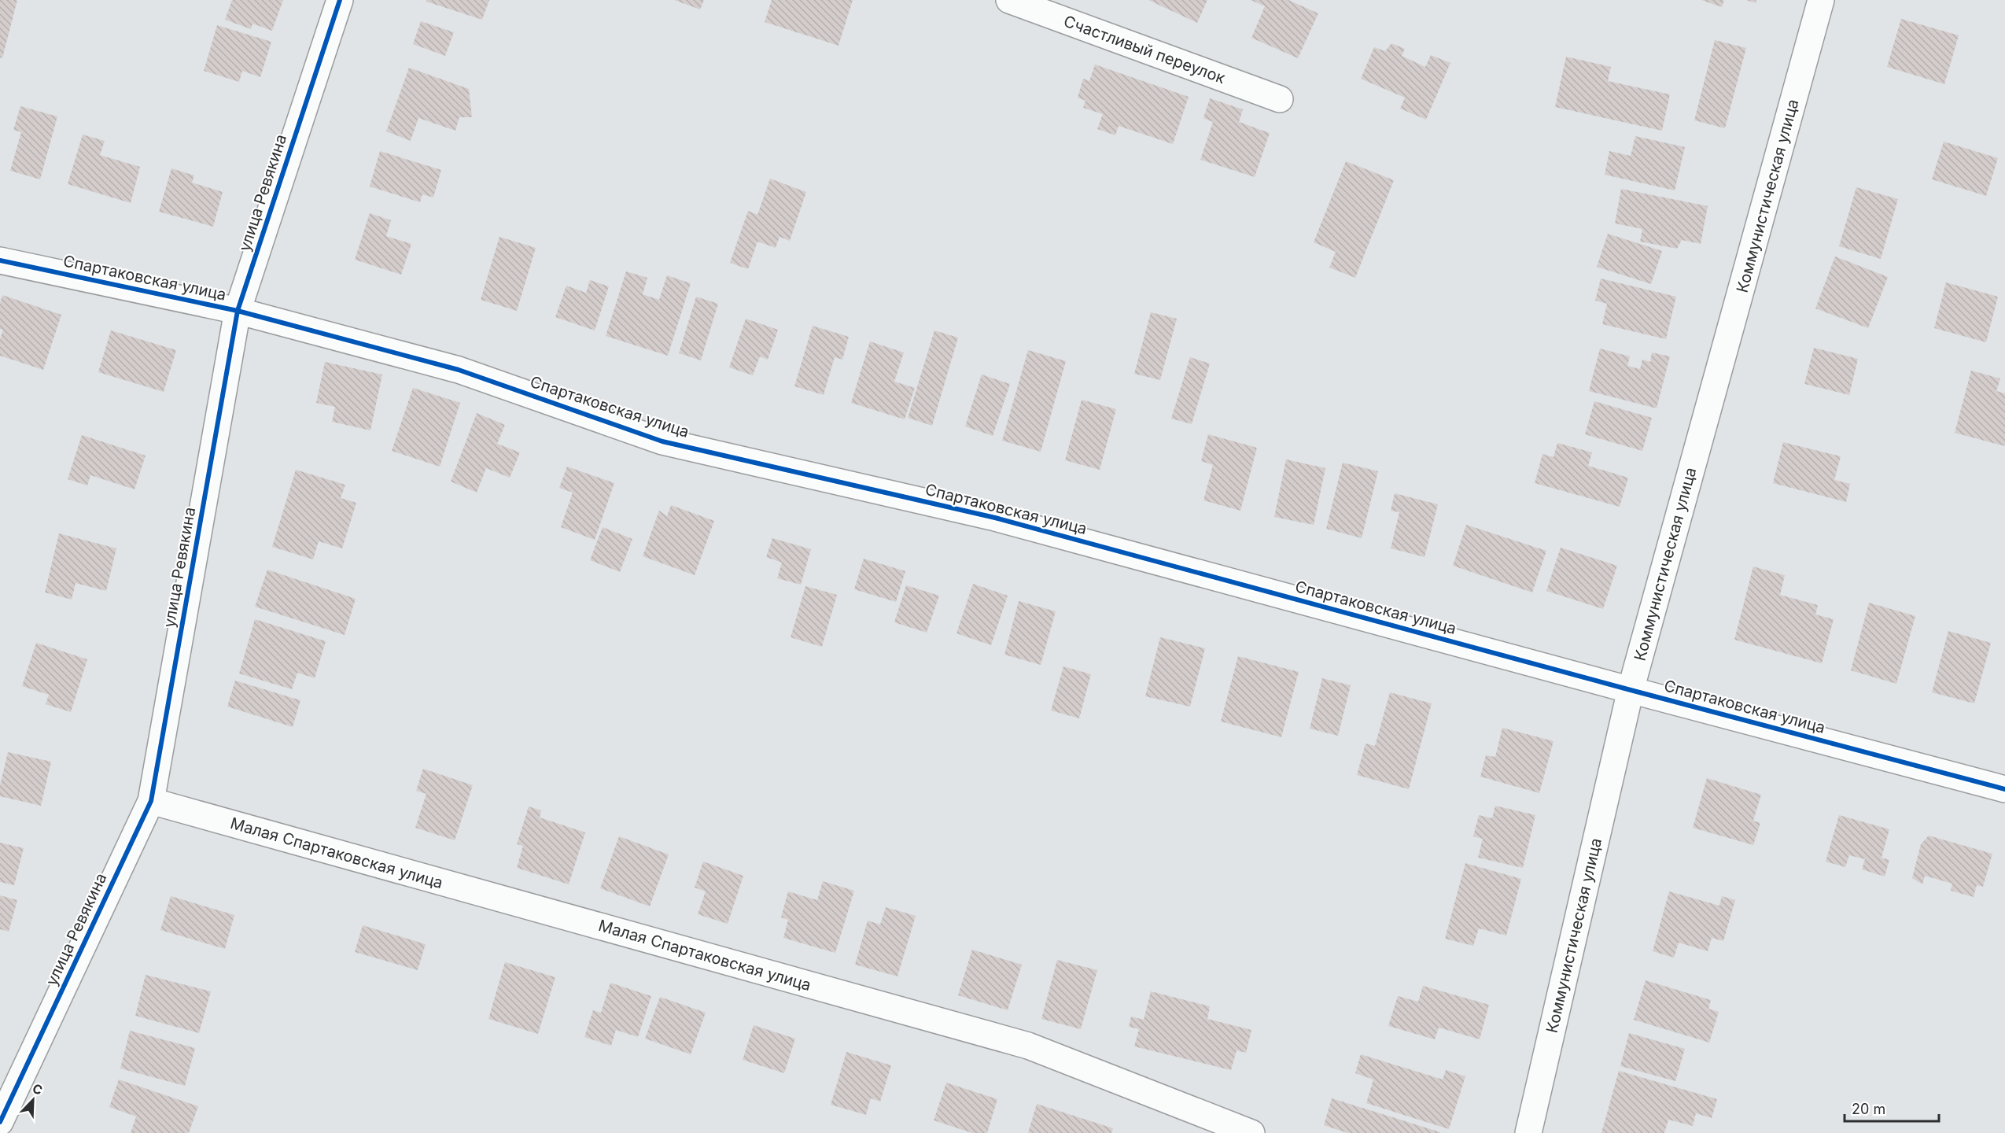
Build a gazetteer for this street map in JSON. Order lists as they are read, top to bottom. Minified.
{"streets":{"street":["Счастливый переулок","улица Ревякина","Коммунистическая улица","Спартаковская улица","Малая Спартаковская улица"]},"crossings":[["улица Ревякина","Спартаковская улица"],["улица Ревякина","Малая Спартаковская улица"],["Коммунистическая улица","Спартаковская улица"]],"scale_bar":"20 m","north":"top right"}
